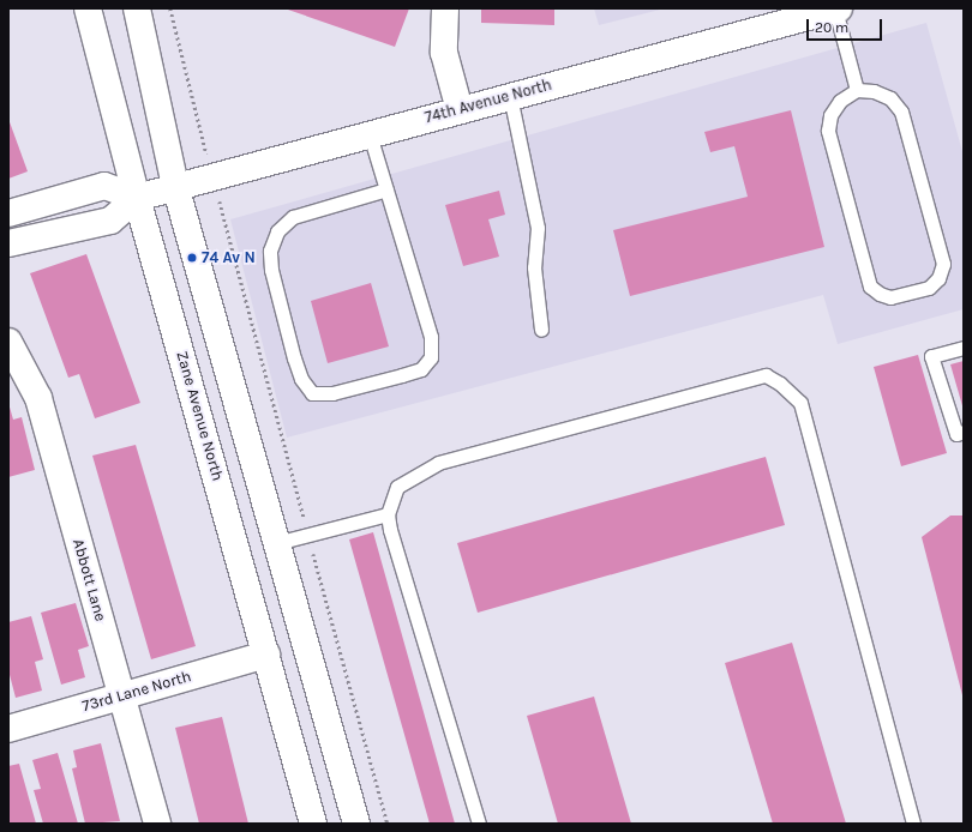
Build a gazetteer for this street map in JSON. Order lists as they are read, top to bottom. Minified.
{"streets":{"street":["74th Avenue North","Zane Avenue North","Abbott Lane","73rd Lane North"]},"crossings":[["74th Avenue North","Zane Avenue North"],["Zane Avenue North","73rd Lane North"],["Abbott Lane","73rd Lane North"]],"places":["74 Av N"],"scale_bar":"20 m"}
